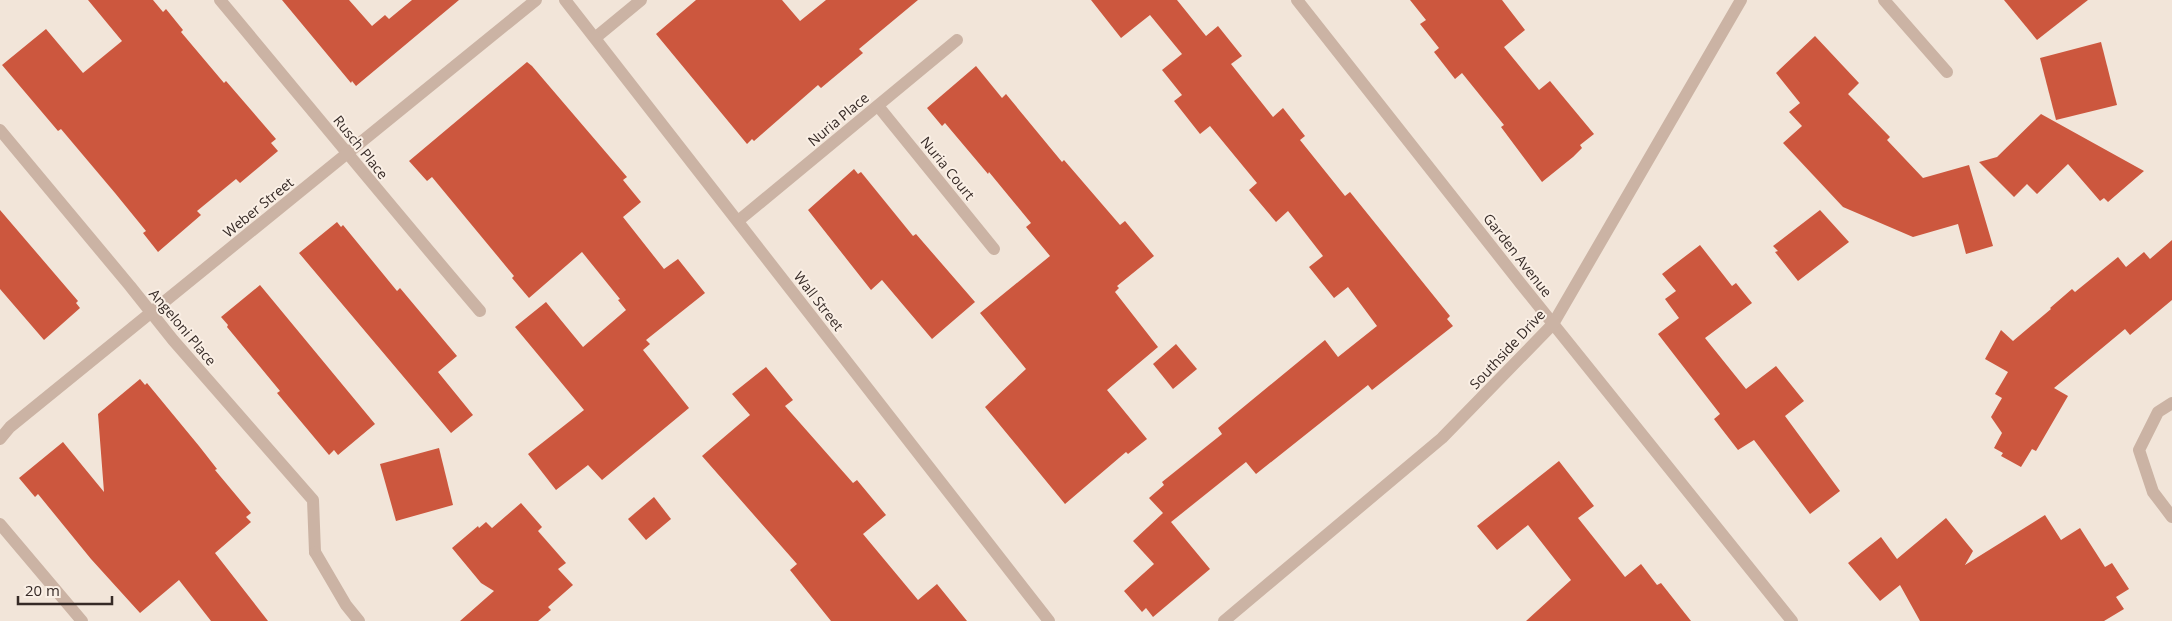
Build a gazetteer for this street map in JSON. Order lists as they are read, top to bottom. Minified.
{"streets":{"street":["Nuria Place","Rusch Place","Nuria Court","Weber Street","Garden Avenue","Wall Street","Angeloni Place","Southside Drive"]},"crossings":[["Nuria Place","Nuria Court"],["Nuria Place","Wall Street"],["Rusch Place","Weber Street"],["Weber Street","Angeloni Place"],["Garden Avenue","Southside Drive"]],"scale_bar":"20 m"}
